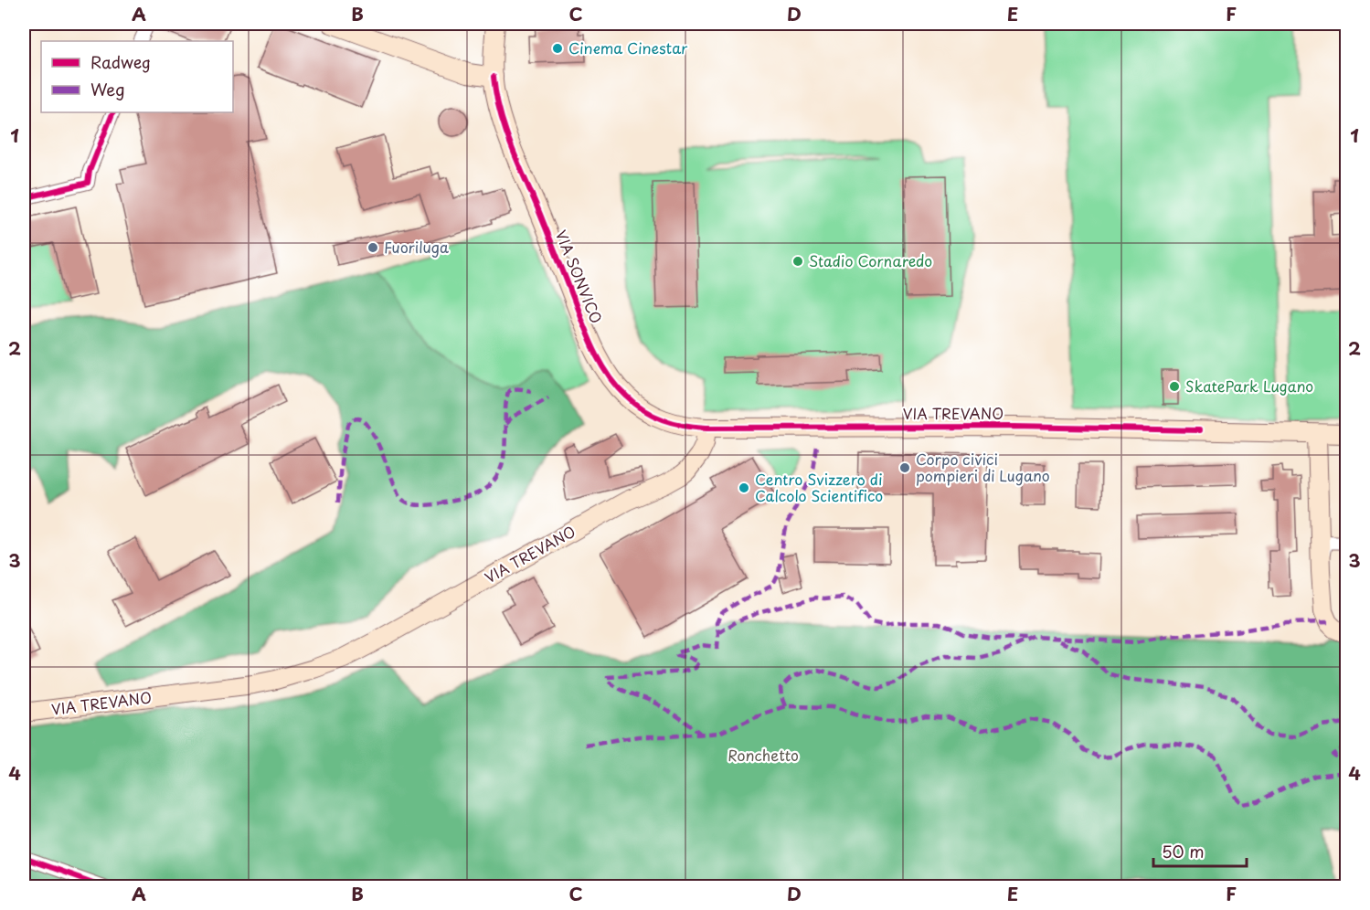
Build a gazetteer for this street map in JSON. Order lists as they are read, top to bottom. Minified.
{"streets":{"main road":["VIA SONVICO","VIA TREVANO"]},"crossings":[["VIA SONVICO","VIA TREVANO"]],"parks":["Ronchetto"],"places":["Cinema Cinestar","Fuoriluga","Stadio Cornaredo","SkatePark Lugano","Corpo civici pompieri di Lugano","Centro Svizzero di Calcolo Scientifico"],"legend":["Radweg","Weg"],"scale_bar":"50 m","grid":{"columns":["A","B","C","D","E","F"],"rows":["1","2","3","4"]}}
